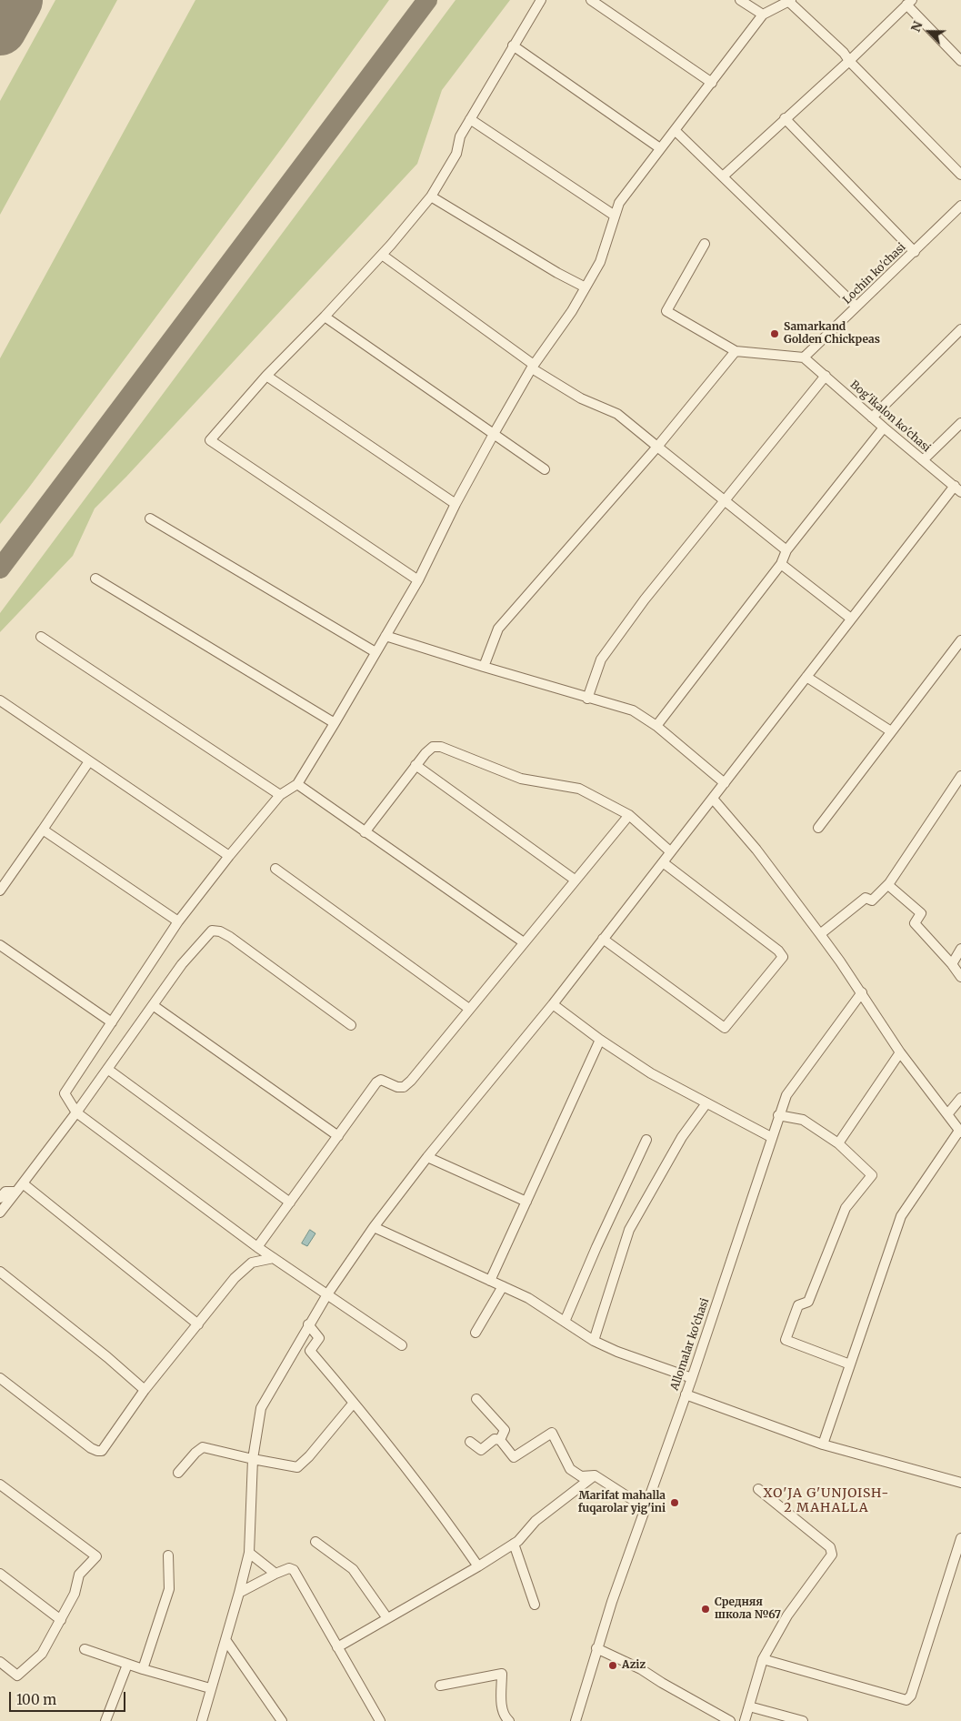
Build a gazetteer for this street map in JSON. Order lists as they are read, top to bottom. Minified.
{"streets":{"street":["Lochin ko'chasi","Bog'ikalon ko'chasi","Allomalar ko'chasi"]},"crossings":[["Lochin ko'chasi","Bog'ikalon ko'chasi"]],"districts":["XO'JA G'UNJOISH- 2 MAHALLA"],"places":["Samarkand Golden Chickpeas","Marifat mahalla fuqarolar yig'ini","Средняя школа №67","Aziz"],"scale_bar":"100 m","north":"top left"}
